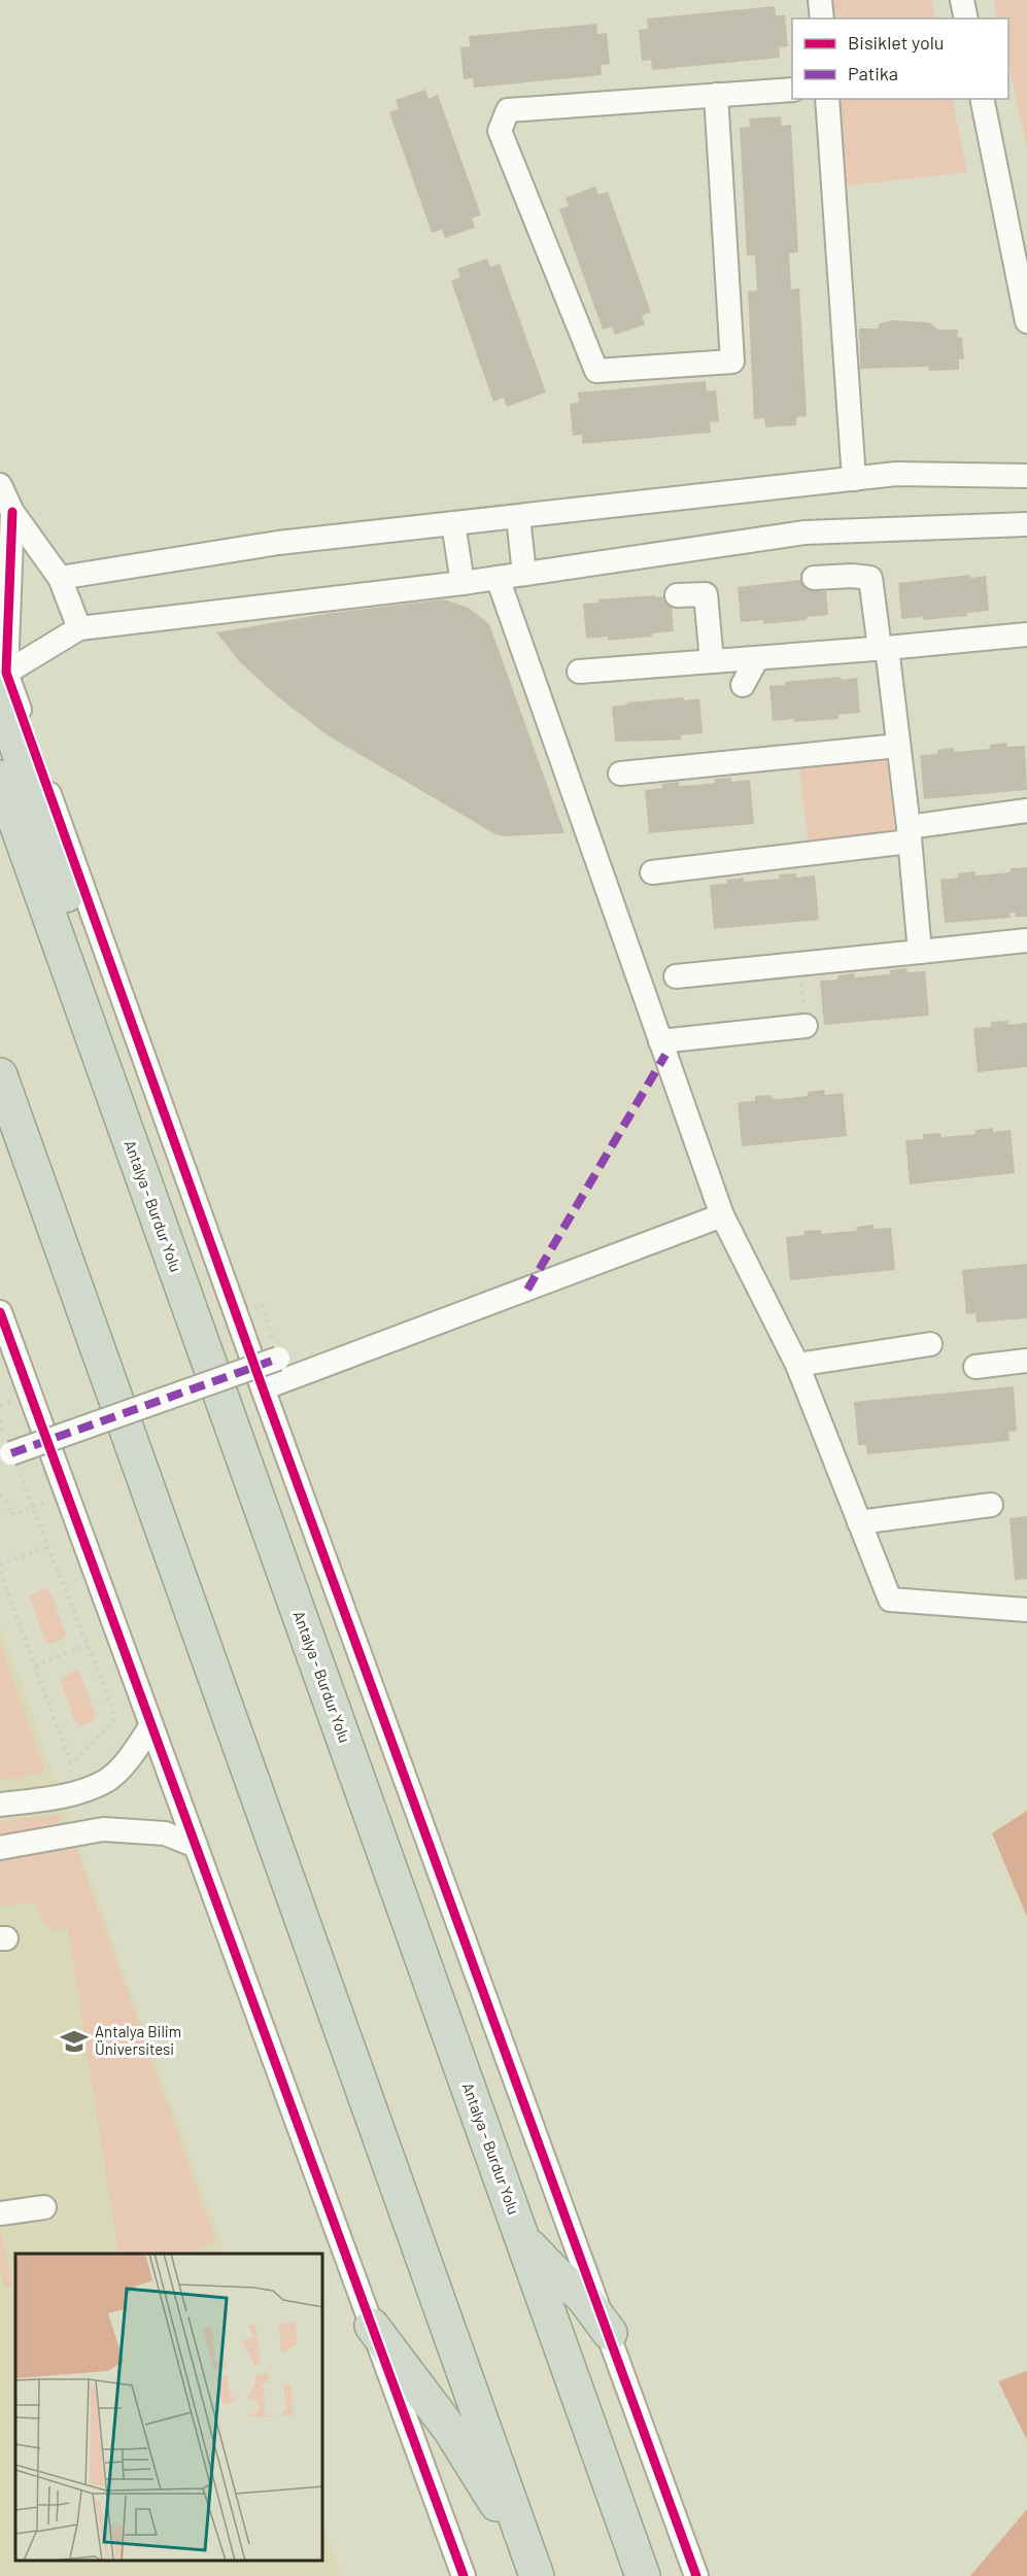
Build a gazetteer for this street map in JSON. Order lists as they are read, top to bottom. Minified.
{"streets":{"highway":["Antalya - Burdur Yolu"]},"places":{"school or university":["Antalya Bilim Üniversitesi"]},"legend":["Bisiklet yolu","Patika"]}
